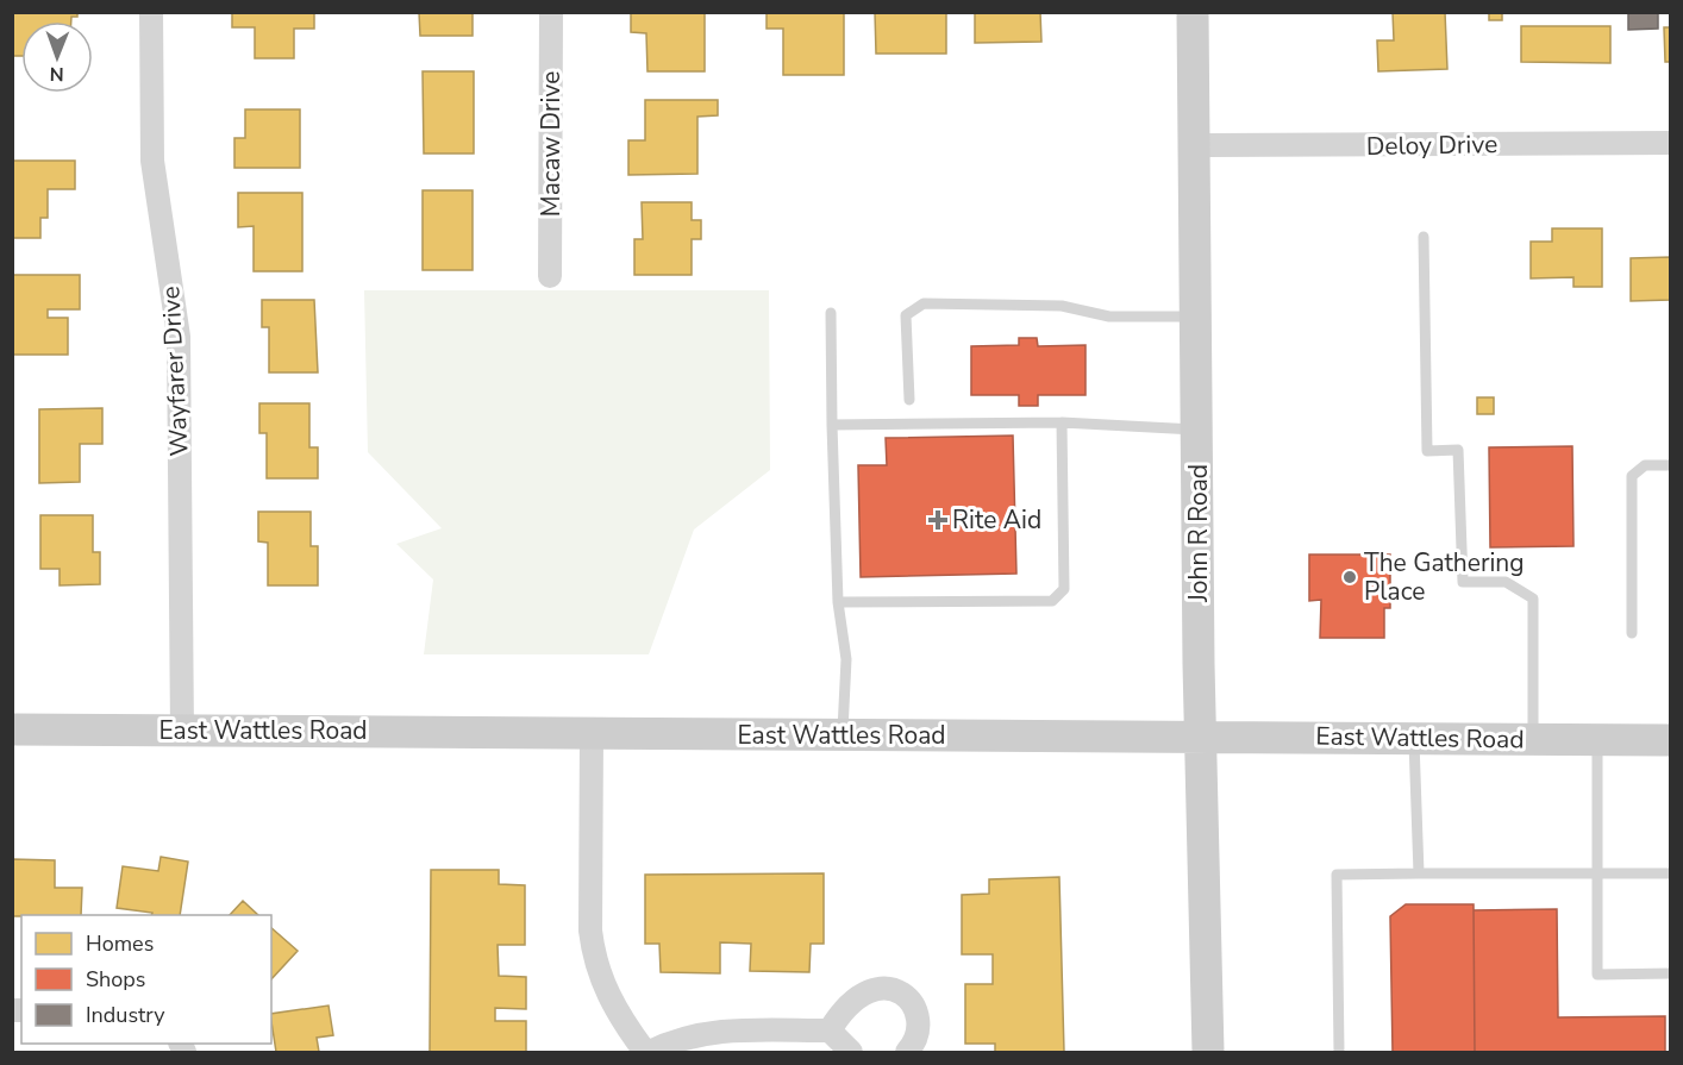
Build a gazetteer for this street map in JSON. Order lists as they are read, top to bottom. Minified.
{"streets":{"main road":["John R Road","East Wattles Road"],"street":["Macaw Drive","Deloy Drive","Wayfarer Drive"]},"crossings":[["Deloy Drive","John R Road"],["Wayfarer Drive","East Wattles Road"],["John R Road","East Wattles Road"]],"places":{"health":["Rite Aid"],"other":["The Gathering Place"]},"legend":["Homes","Shops","Industry"],"north":"bottom"}
